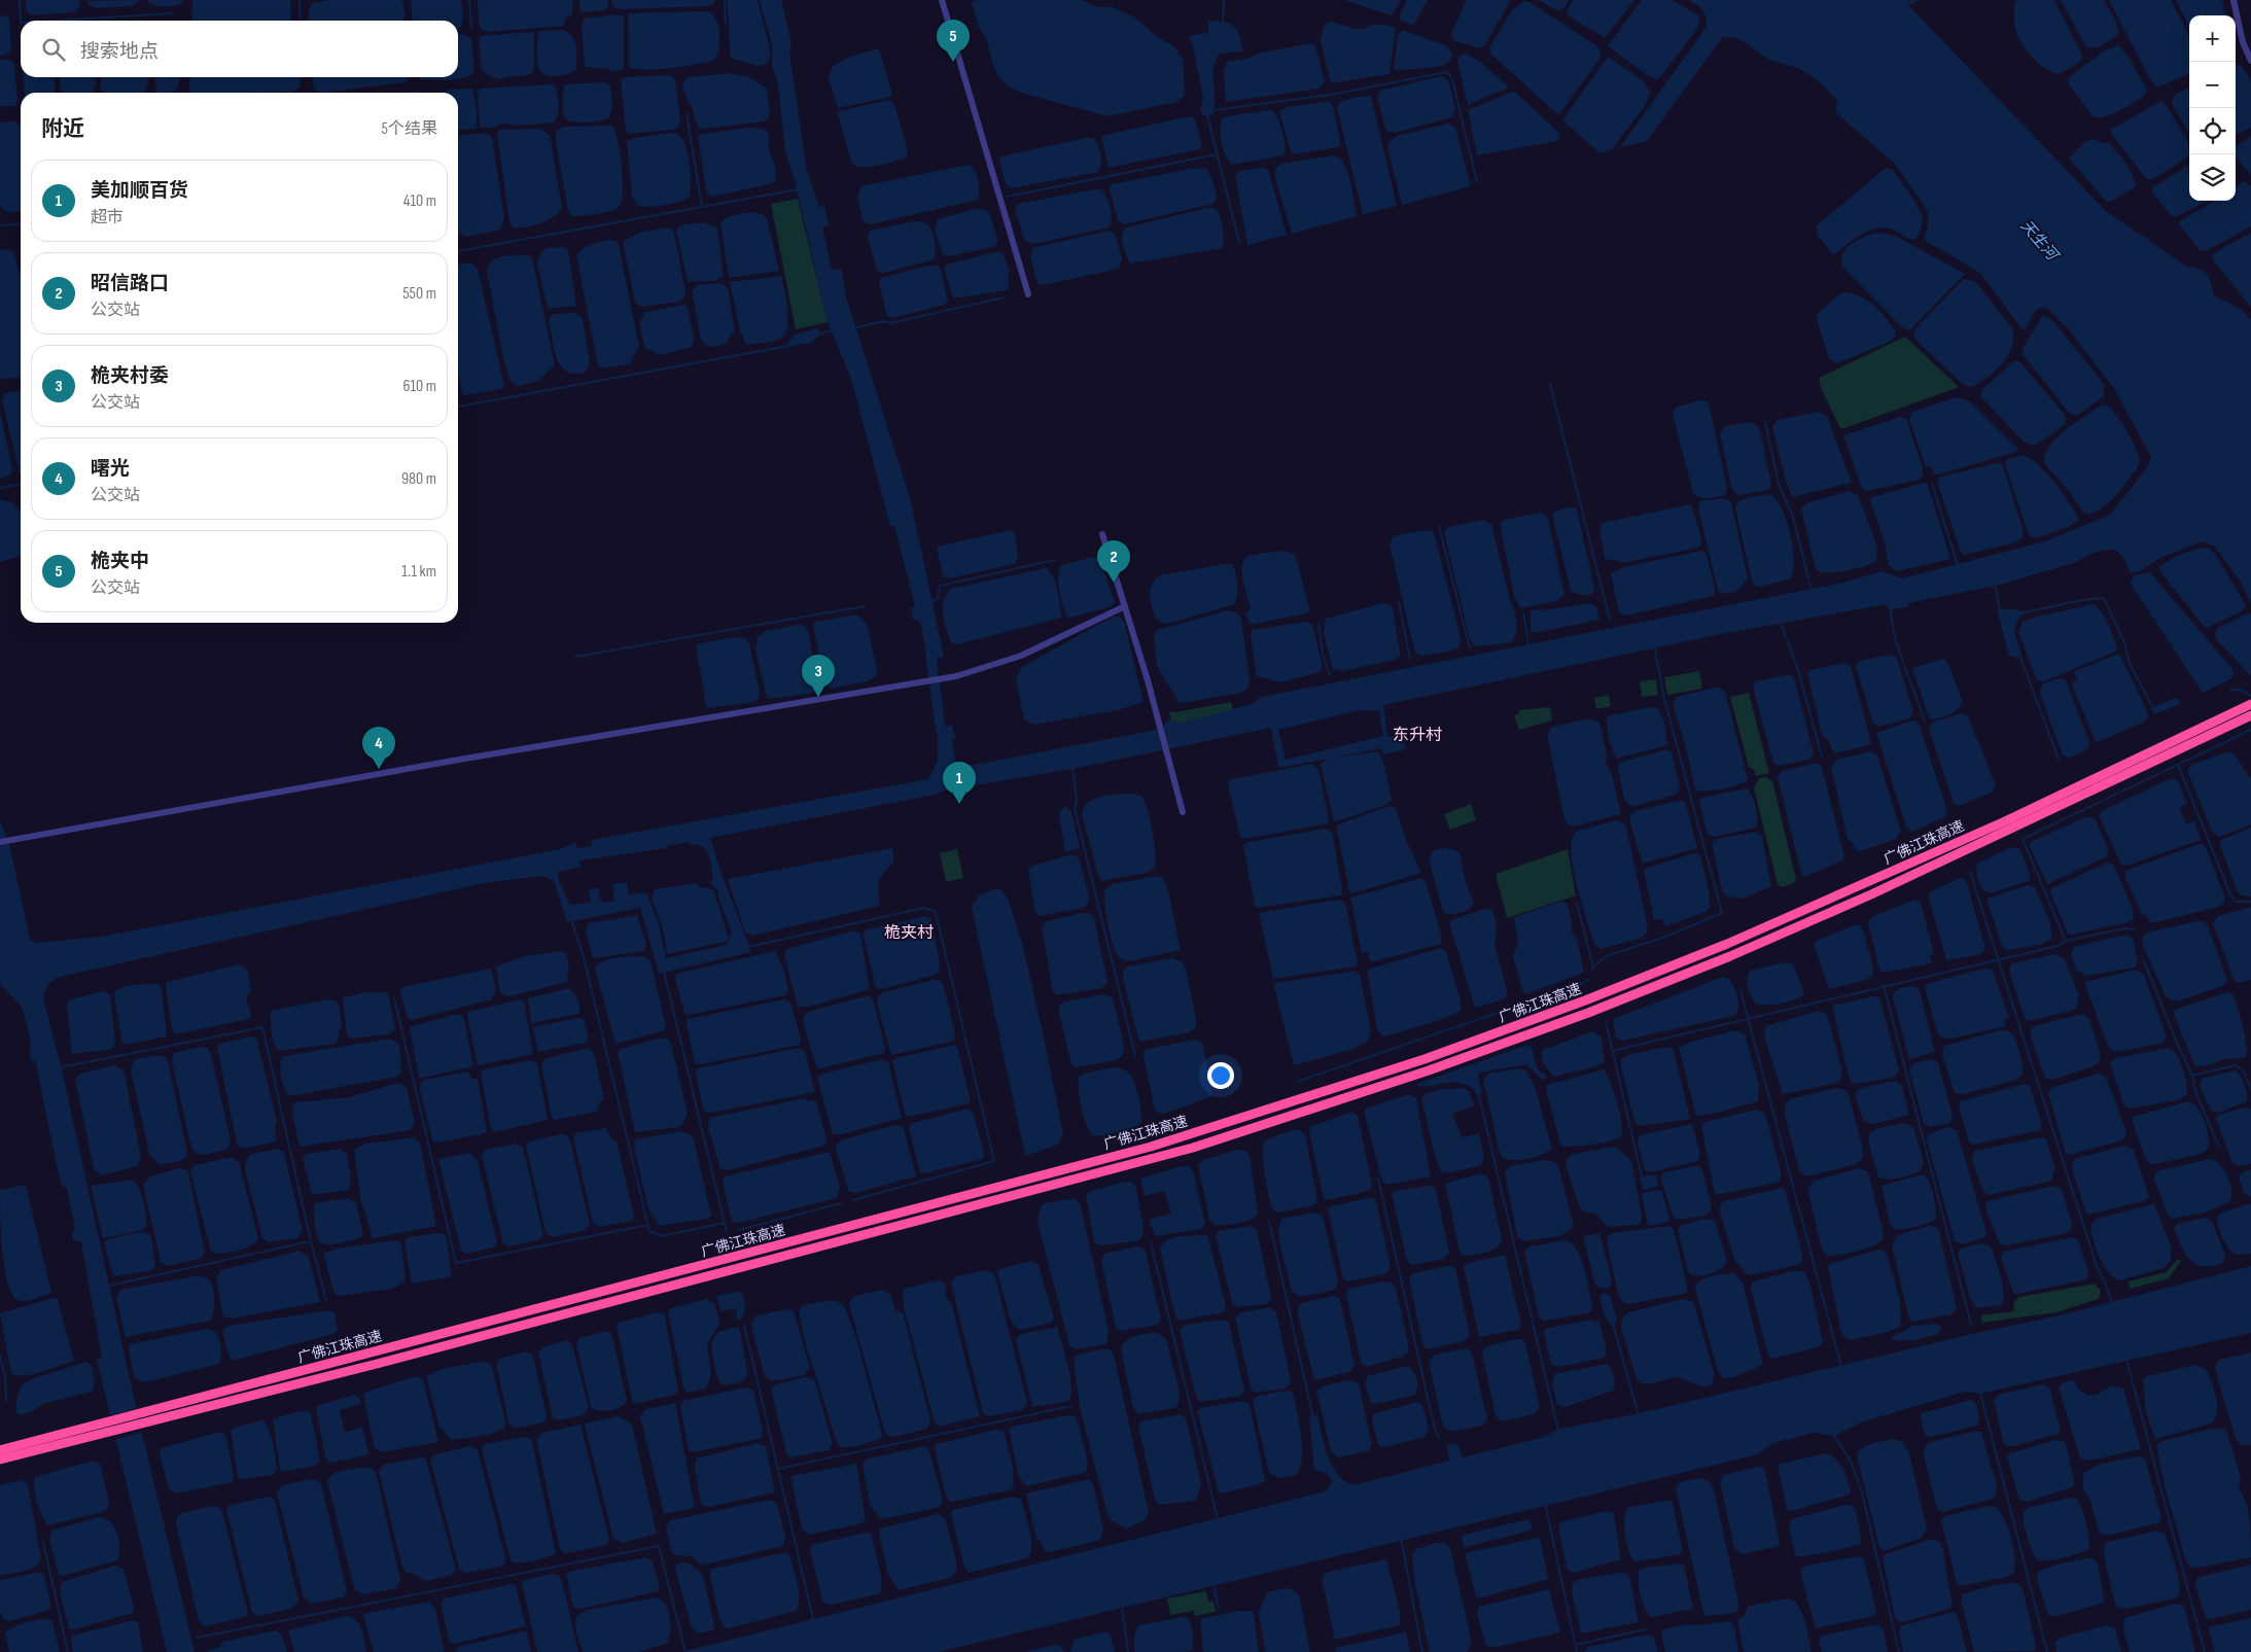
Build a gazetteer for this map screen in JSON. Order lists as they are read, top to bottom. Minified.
{"streets":{"highway":["广佛江珠高速"]},"districts":["东升村","桅夹村"],"water":["天生河"],"page":{"map_buttons":["+","−"],"pins":["5","2","3","4","1"],"search":"搜索地点","heading":["附近","5个结果"],"list":[{"mark":"1","name":"美加顺百货","note":"超市","value":"410 m"},{"mark":"2","name":"昭信路口","note":"公交站","value":"550 m"},{"mark":"3","name":"桅夹村委","note":"公交站","value":"610 m"},{"mark":"4","name":"曙光","note":"公交站","value":"980 m"},{"mark":"5","name":"桅夹中","note":"公交站","value":"1.1 km"}]}}
